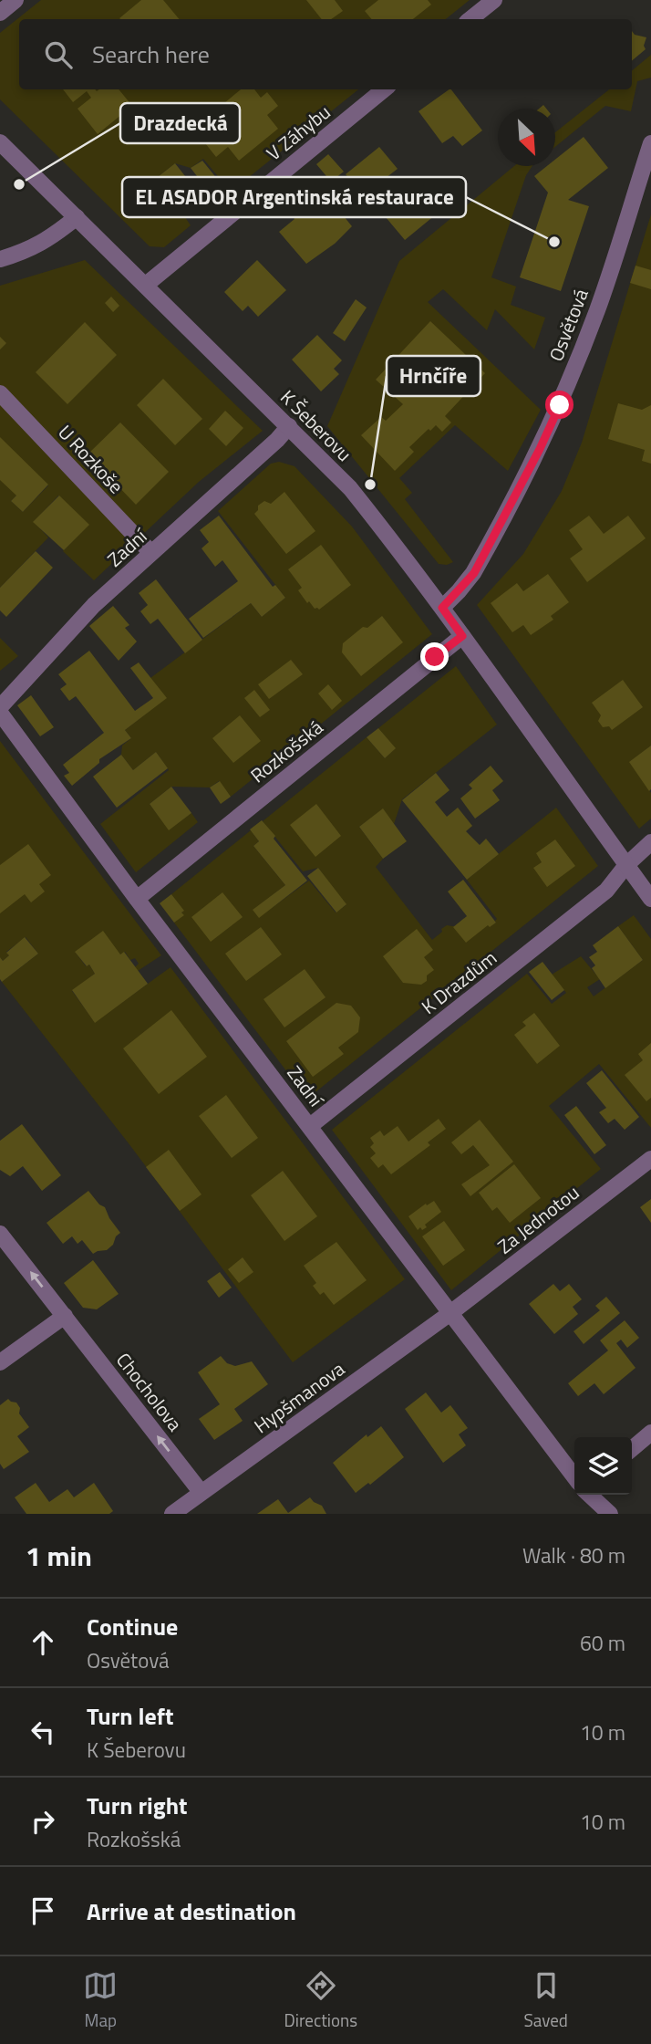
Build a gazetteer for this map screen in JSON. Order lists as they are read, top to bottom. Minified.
{"streets":{"street":["V Záhybu","Osvětová","K Šeberovu","U Rozkoše","Zadní","Rozkošská","K Drazdům","Za Jednotou","Chocholova","Hypšmanova"]},"crossings":[["V Záhybu","K Šeberovu"],["Osvětová","K Šeberovu"],["K Šeberovu","Zadní"],["K Šeberovu","Rozkošská"],["K Šeberovu","K Drazdům"],["U Rozkoše","Zadní"],["Zadní","Rozkošská"],["Zadní","K Drazdům"],["Zadní","Za Jednotou"],["Zadní","Hypšmanova"],["Za Jednotou","Hypšmanova"],["Chocholova","Hypšmanova"]],"one_way":["Chocholova"],"places":["Drazdecká","EL ASADOR Argentinská restaurace","Hrnčíře"],"north":"bottom right","page":{"search":"Search here","heading":["1 min","Walk · 80 m"],"list":[["Continue","Osvětová","60 m"],["Turn left","K Šeberovu","10 m"],["Turn right","Rozkošská","10 m"],"Arrive at destination"],"nav":["Map","Directions","Saved"]}}
